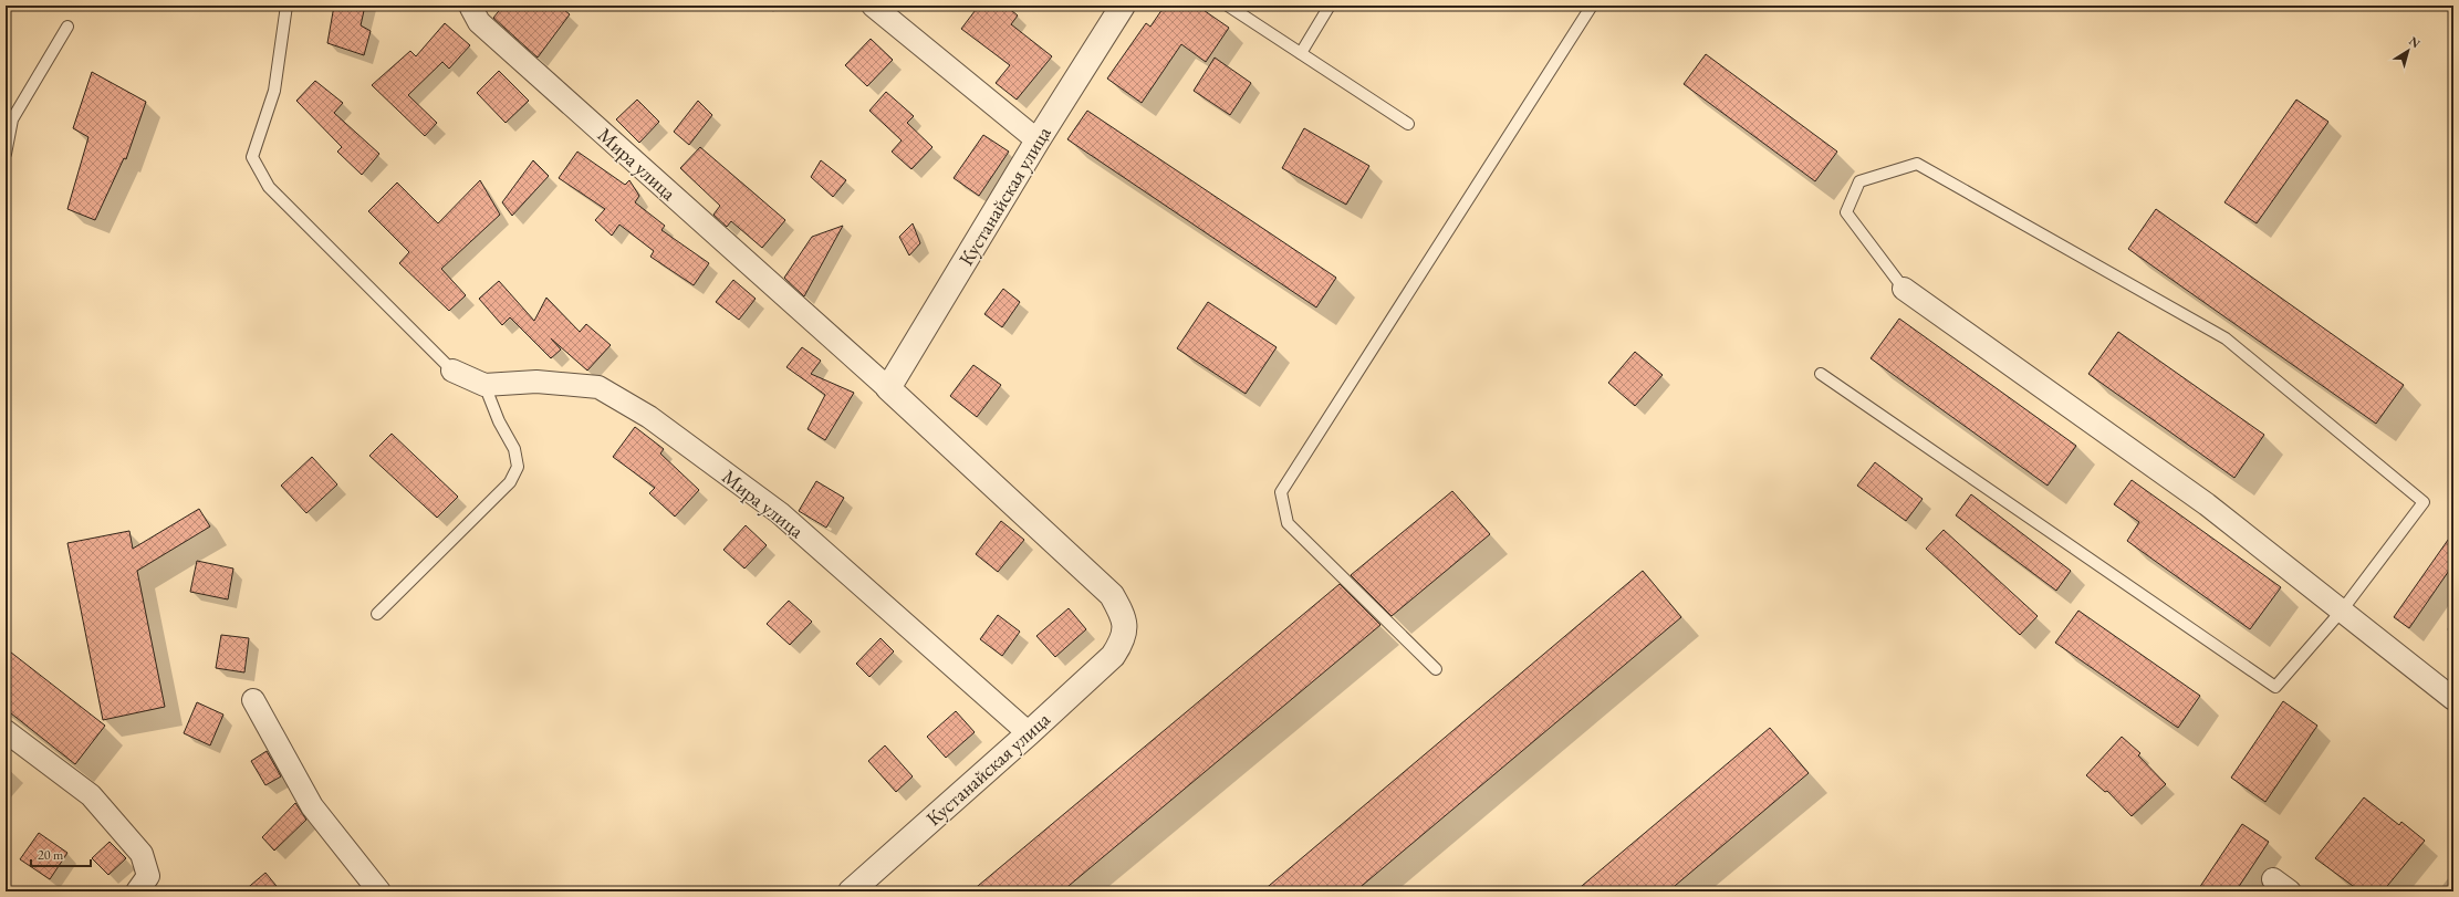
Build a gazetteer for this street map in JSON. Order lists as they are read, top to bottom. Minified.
{"streets":{"street":["Мира улица","Кустанайская улица"]},"crossings":[["Мира улица","Кустанайская улица"]],"scale_bar":"20 m","north":"top right"}
